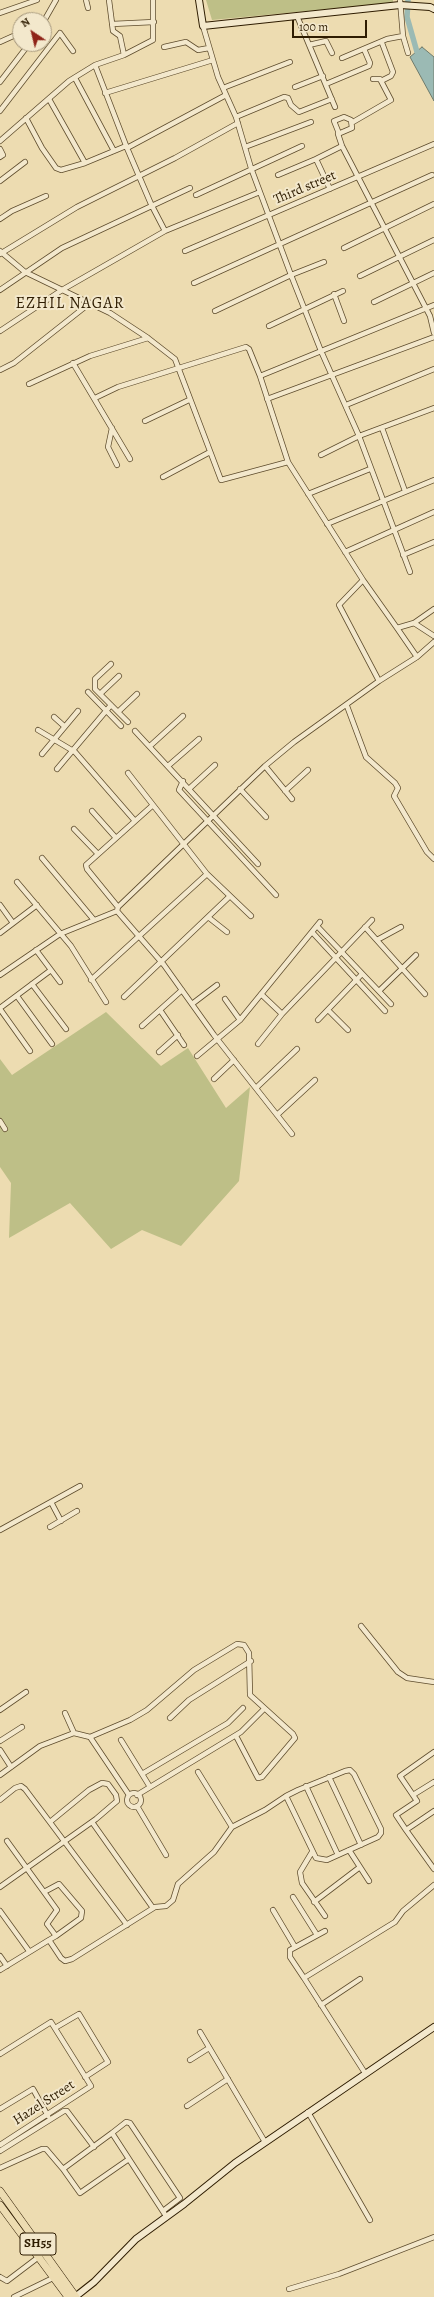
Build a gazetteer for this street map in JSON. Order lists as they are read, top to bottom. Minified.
{"streets":{"main road":["SH55"],"street":["Third street","Hazel Street"]},"districts":["EZHIL NAGAR"],"scale_bar":"100 m","north":"top left"}
